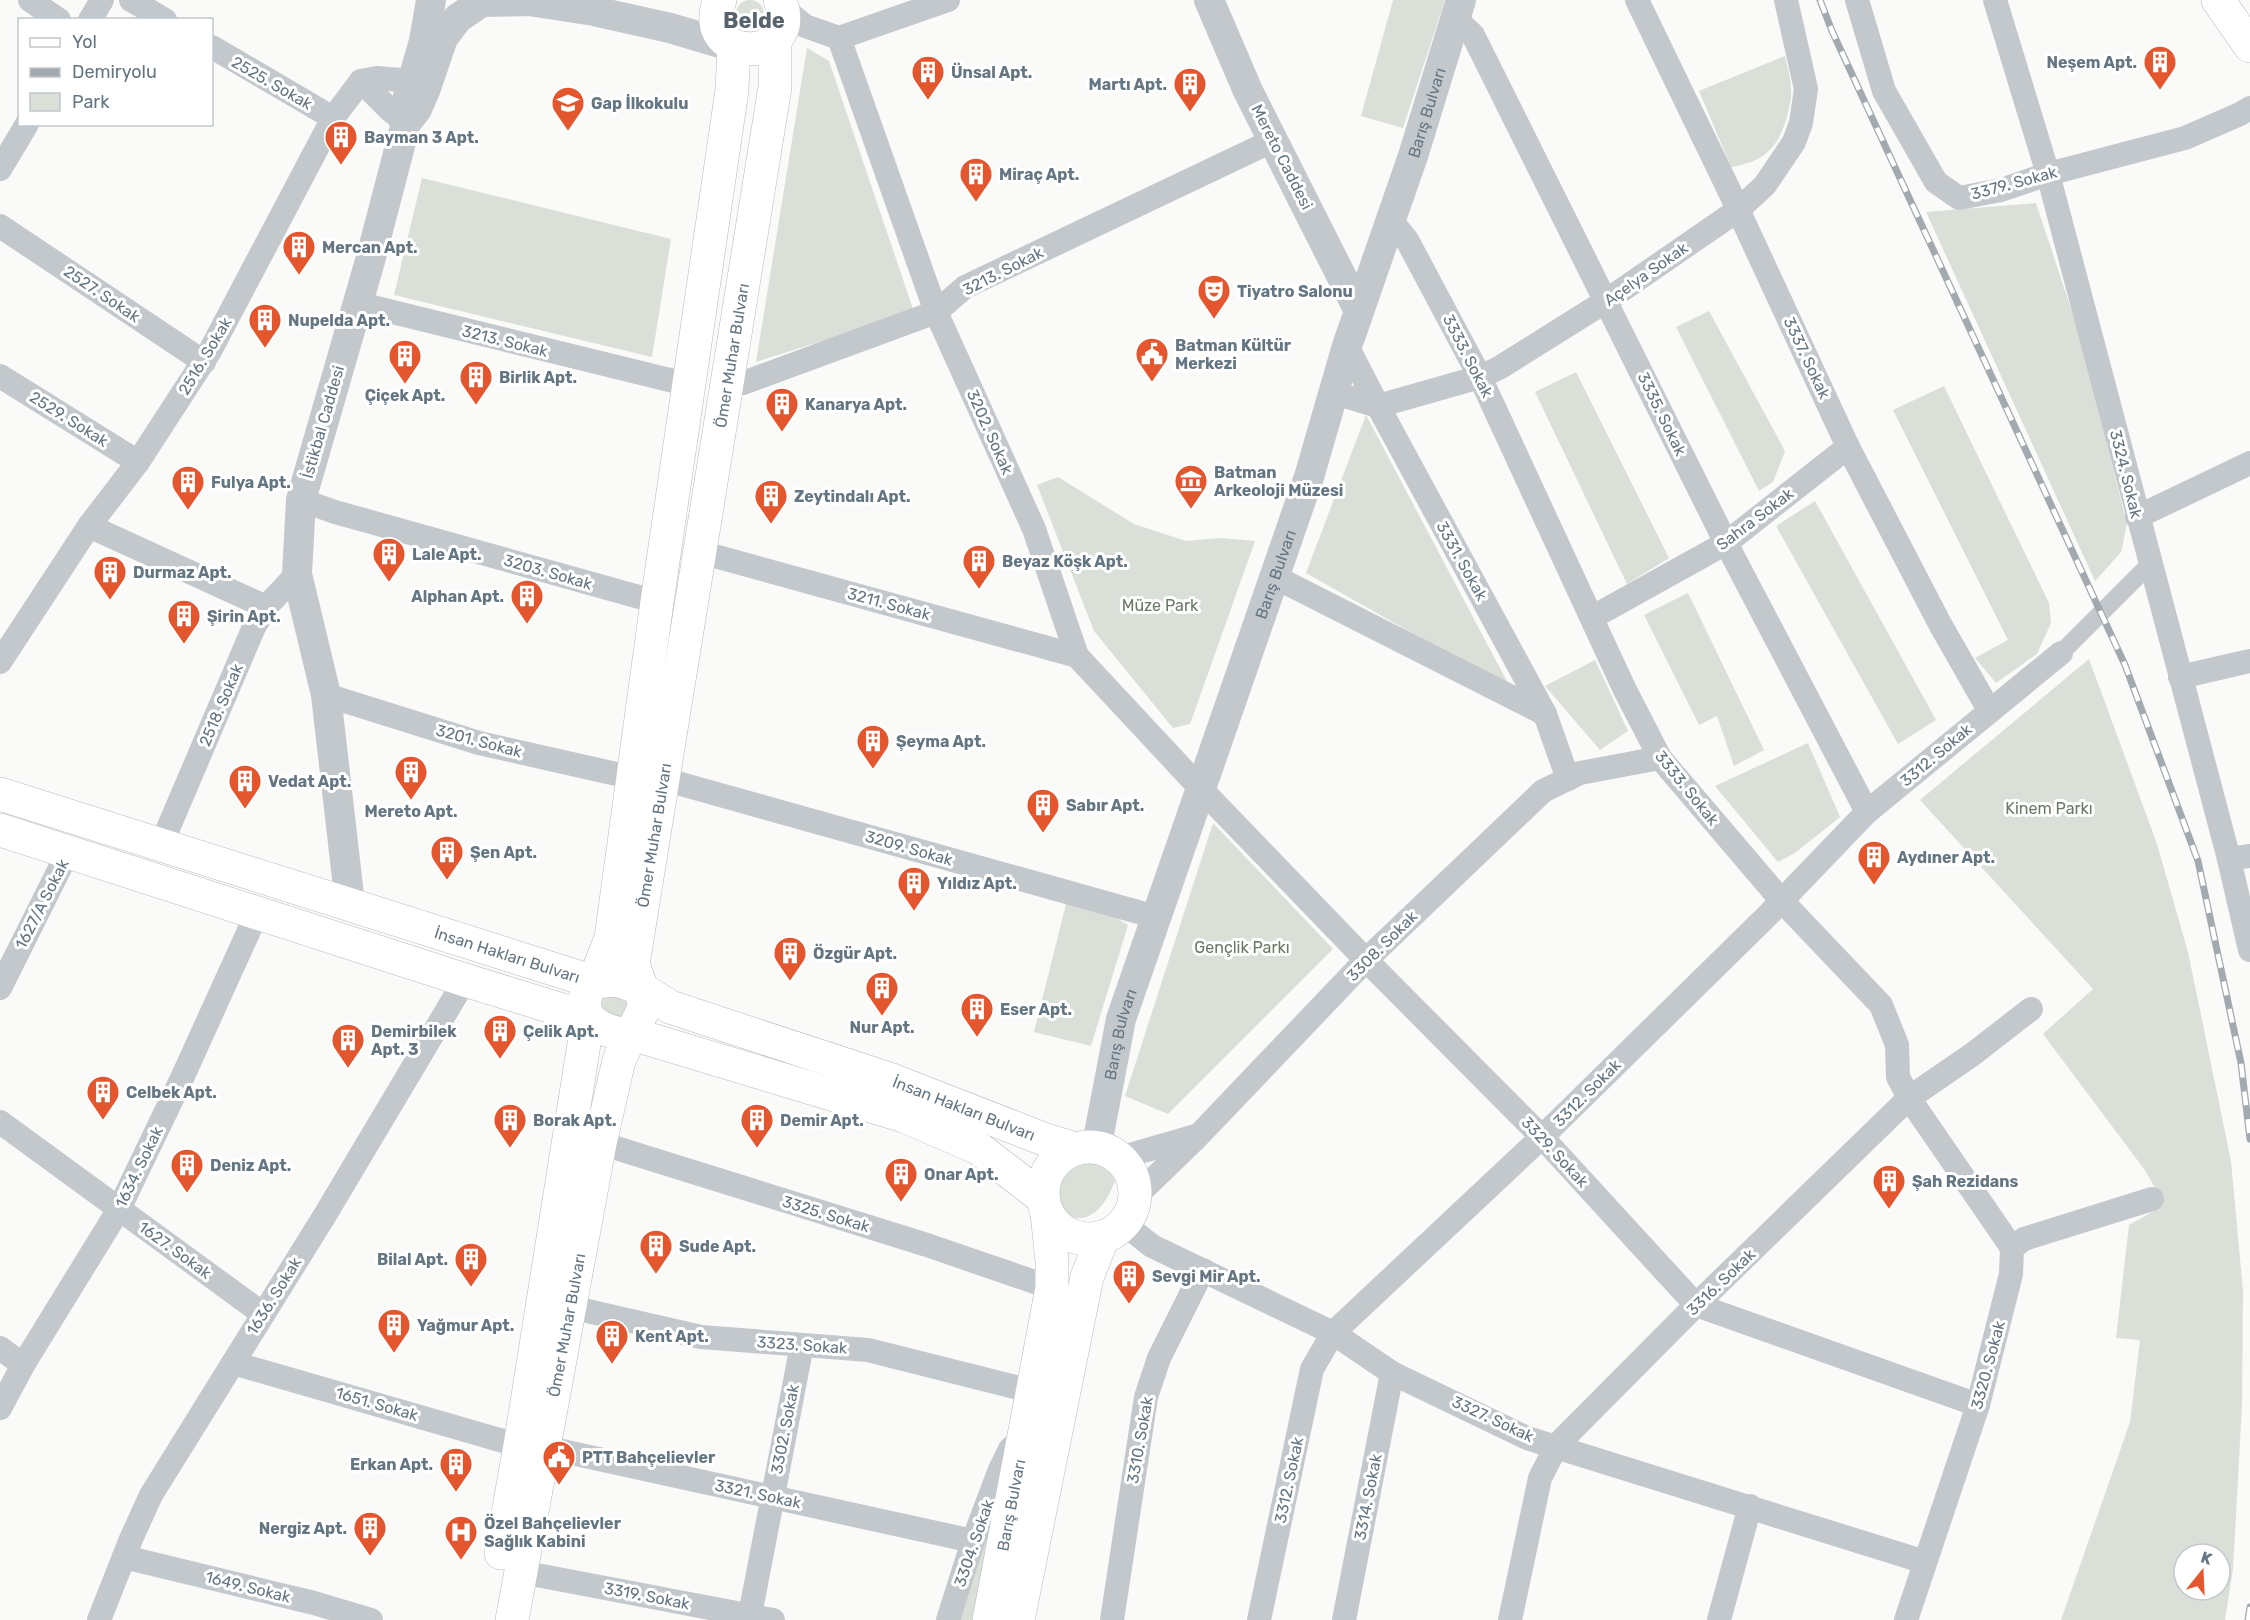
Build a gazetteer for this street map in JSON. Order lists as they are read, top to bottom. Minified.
{"streets":{"main road":["Barış Bulvarı","Ömer Muhar Bulvarı","İnsan Hakları Bulvarı"],"street":["2525. Sokak","Mereto Caddesi","3379. Sokak","3213. Sokak","Açelya Sokak","2527. Sokak","2516. Sokak","3333. Sokak","3337. Sokak","3335. Sokak","2529. Sokak","İstikbal Caddesi","3202. Sokak","3324. Sokak","Sahra Sokak","3331. Sokak","3203. Sokak","3211. Sokak","2518. Sokak","3201. Sokak","3312. Sokak","3209. Sokak","1627/A Sokak","3308. Sokak","3329. Sokak","1634. Sokak","3325. Sokak","1627. Sokak","3316. Sokak","1636. Sokak","3323. Sokak","3320. Sokak","1651. Sokak","3327. Sokak","3302. Sokak","3310. Sokak","3321. Sokak","3314. Sokak","3304. Sokak","1649. Sokak","3319. Sokak"]},"crossings":[["2525. Sokak","2516. Sokak"],["Barış Bulvarı","Mereto Caddesi"],["Barış Bulvarı","3333. Sokak"],["Barış Bulvarı","3335. Sokak"],["Barış Bulvarı","3202. Sokak"],["Barış Bulvarı","3331. Sokak"],["Barış Bulvarı","3209. Sokak"],["Barış Bulvarı","3308. Sokak"],["Barış Bulvarı","İnsan Hakları Bulvarı"],["Barış Bulvarı","3329. Sokak"],["Barış Bulvarı","3325. Sokak"],["Barış Bulvarı","3323. Sokak"],["Barış Bulvarı","3327. Sokak"],["Barış Bulvarı","3304. Sokak"],["Mereto Caddesi","3213. Sokak"],["3379. Sokak","3324. Sokak"],["3213. Sokak","Ömer Muhar Bulvarı"],["3213. Sokak","İstikbal Caddesi"],["3213. Sokak","3202. Sokak"],["Açelya Sokak","3333. Sokak"],["Açelya Sokak","3337. Sokak"],["Açelya Sokak","3335. Sokak"],["Açelya Sokak","3331. Sokak"],["2527. Sokak","2516. Sokak"],["Ömer Muhar Bulvarı","3203. Sokak"],["Ömer Muhar Bulvarı","3211. Sokak"],["Ömer Muhar Bulvarı","3201. Sokak"],["Ömer Muhar Bulvarı","3209. Sokak"],["Ömer Muhar Bulvarı","İnsan Hakları Bulvarı"],["Ömer Muhar Bulvarı","3325. Sokak"],["Ömer Muhar Bulvarı","3323. Sokak"],["Ömer Muhar Bulvarı","1651. Sokak"],["Ömer Muhar Bulvarı","3321. Sokak"],["Ömer Muhar Bulvarı","3319. Sokak"],["2516. Sokak","2529. Sokak"],["3333. Sokak","Sahra Sokak"],["3333. Sokak","3312. Sokak"],["3333. Sokak","3308. Sokak"],["3333. Sokak","3316. Sokak"],["3333. Sokak","3320. Sokak"],["3337. Sokak","Sahra Sokak"],["3337. Sokak","3312. Sokak"],["3335. Sokak","Sahra Sokak"],["3335. Sokak","3312. Sokak"],["İstikbal Caddesi","3203. Sokak"],["İstikbal Caddesi","2518. Sokak"],["İstikbal Caddesi","3201. Sokak"],["İstikbal Caddesi","İnsan Hakları Bulvarı"],["3202. Sokak","3211. Sokak"],["3202. Sokak","3329. Sokak"],["3331. Sokak","3308. Sokak"],["2518. Sokak","İnsan Hakları Bulvarı"],["3201. Sokak","3209. Sokak"],["3312. Sokak","3329. Sokak"],["3312. Sokak","3327. Sokak"],["1627/A Sokak","İnsan Hakları Bulvarı"],["3308. Sokak","İnsan Hakları Bulvarı"],["3308. Sokak","3329. Sokak"],["3308. Sokak","3327. Sokak"],["İnsan Hakları Bulvarı","1634. Sokak"],["İnsan Hakları Bulvarı","1636. Sokak"],["İnsan Hakları Bulvarı","3327. Sokak"],["3329. Sokak","3316. Sokak"],["3329. Sokak","3320. Sokak"],["1634. Sokak","1627. Sokak"],["1627. Sokak","1636. Sokak"],["3316. Sokak","3327. Sokak"],["1636. Sokak","1651. Sokak"],["1636. Sokak","1649. Sokak"],["3323. Sokak","3302. Sokak"],["3320. Sokak","3327. Sokak"],["1651. Sokak","3321. Sokak"],["3327. Sokak","3310. Sokak"],["3327. Sokak","3314. Sokak"],["3302. Sokak","3321. Sokak"],["3302. Sokak","3319. Sokak"],["3321. Sokak","3304. Sokak"]],"districts":["Belde"],"parks":["Müze Park","Kinem Parkı","Gençlik Parkı"],"places":{"building":["Neşem Apt.","Ünsal Apt.","Martı Apt.","Bayman 3 Apt.","Miraç Apt.","Mercan Apt.","Nupelda Apt.","Çiçek Apt.","Birlik Apt.","Kanarya Apt.","Fulya Apt.","Zeytindalı Apt.","Lale Apt.","Beyaz Köşk Apt.","Durmaz Apt.","Alphan Apt.","Şirin Apt.","Şeyma Apt.","Mereto Apt.","Vedat Apt.","Sabır Apt.","Şen Apt.","Aydıner Apt.","Yıldız Apt.","Özgür Apt.","Nur Apt.","Eser Apt.","Çelik Apt.","Demirbilek Apt. 3","Celbek Apt.","Borak Apt.","Demir Apt.","Deniz Apt.","Onar Apt.","Şah Rezidans","Sude Apt.","Bilal Apt.","Sevgi Mir Apt.","Yağmur Apt.","Kent Apt.","Erkan Apt.","Nergiz Apt."],"school or university":["Gap İlkokulu"],"theatre":["Tiyatro Salonu"],"public building":["Batman Kültür Merkezi","PTT Bahçelievler"],"museum":["Batman Arkeoloji Müzesi"],"hospital":["Özel Bahçelievler Sağlık Kabini"]},"legend":["Yol","Demiryolu","Park"],"north":"top"}
